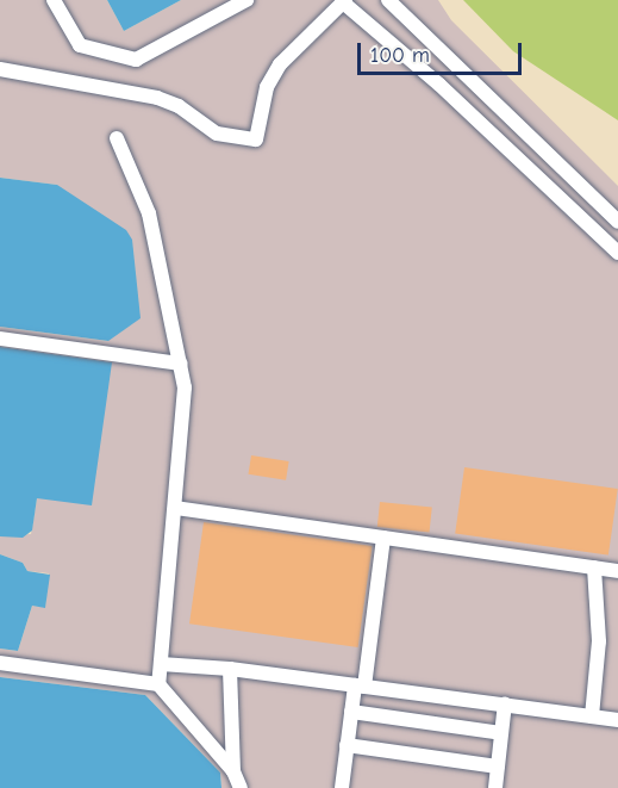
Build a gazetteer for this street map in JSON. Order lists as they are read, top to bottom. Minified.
{"scale_bar":"100 m"}
